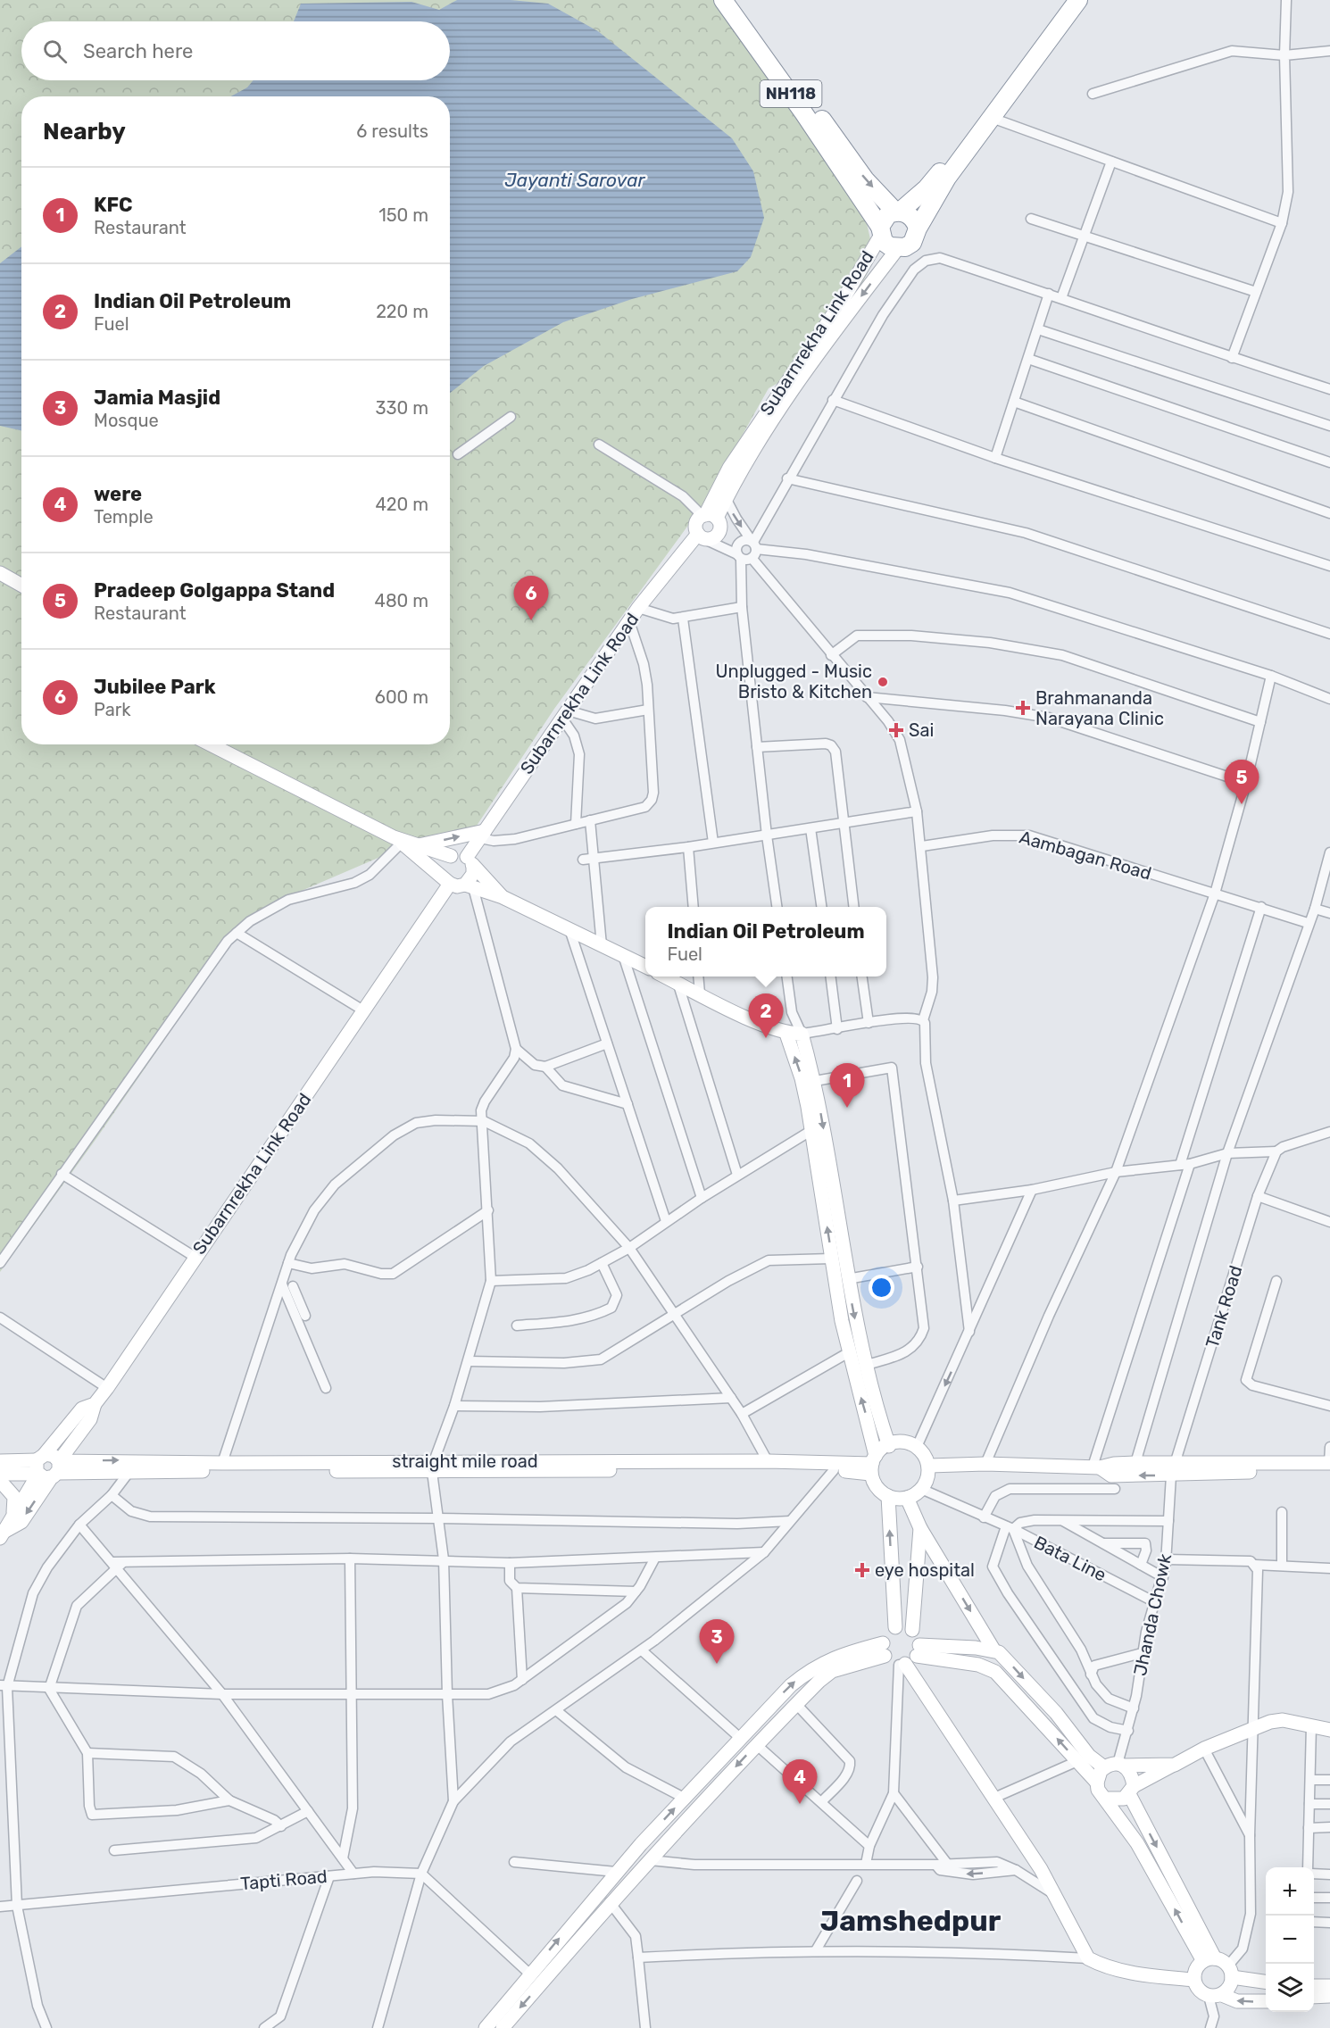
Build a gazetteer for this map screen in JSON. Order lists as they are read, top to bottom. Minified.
{"streets":{"highway":["NH118"],"street":["Subarnrekha Link Road","Aambagan Road","Tank Road","straight mile road","Bata Line","Jhanda Chowk","Tapti Road"]},"crossings":[["NH118","Subarnrekha Link Road"],["Subarnrekha Link Road","straight mile road"],["Tank Road","Jhanda Chowk"],["straight mile road","Bata Line"],["Bata Line","Jhanda Chowk"]],"districts":["Jamshedpur"],"water":["Jayanti Sarovar"],"places":{"other":["Unplugged - Music Bristo & Kitchen"],"health":["Brahmananda Narayana Clinic","Sai","eye hospital"]},"page":{"search":"Search here","heading":["Nearby","6 results"],"list":[{"mark":"1","name":"KFC","note":"Restaurant","value":"150 m"},{"mark":"2","name":"Indian Oil Petroleum","note":"Fuel","value":"220 m"},{"mark":"3","name":"Jamia Masjid","note":"Mosque","value":"330 m"},{"mark":"4","name":"were","note":"Temple","value":"420 m"},{"mark":"5","name":"Pradeep Golgappa Stand","note":"Restaurant","value":"480 m"},{"mark":"6","name":"Jubilee Park","note":"Park","value":"600 m"}],"pins":["6","5","2","1","3","4"],"popup":["Indian Oil Petroleum","Fuel"],"map_buttons":["+","−"]}}
